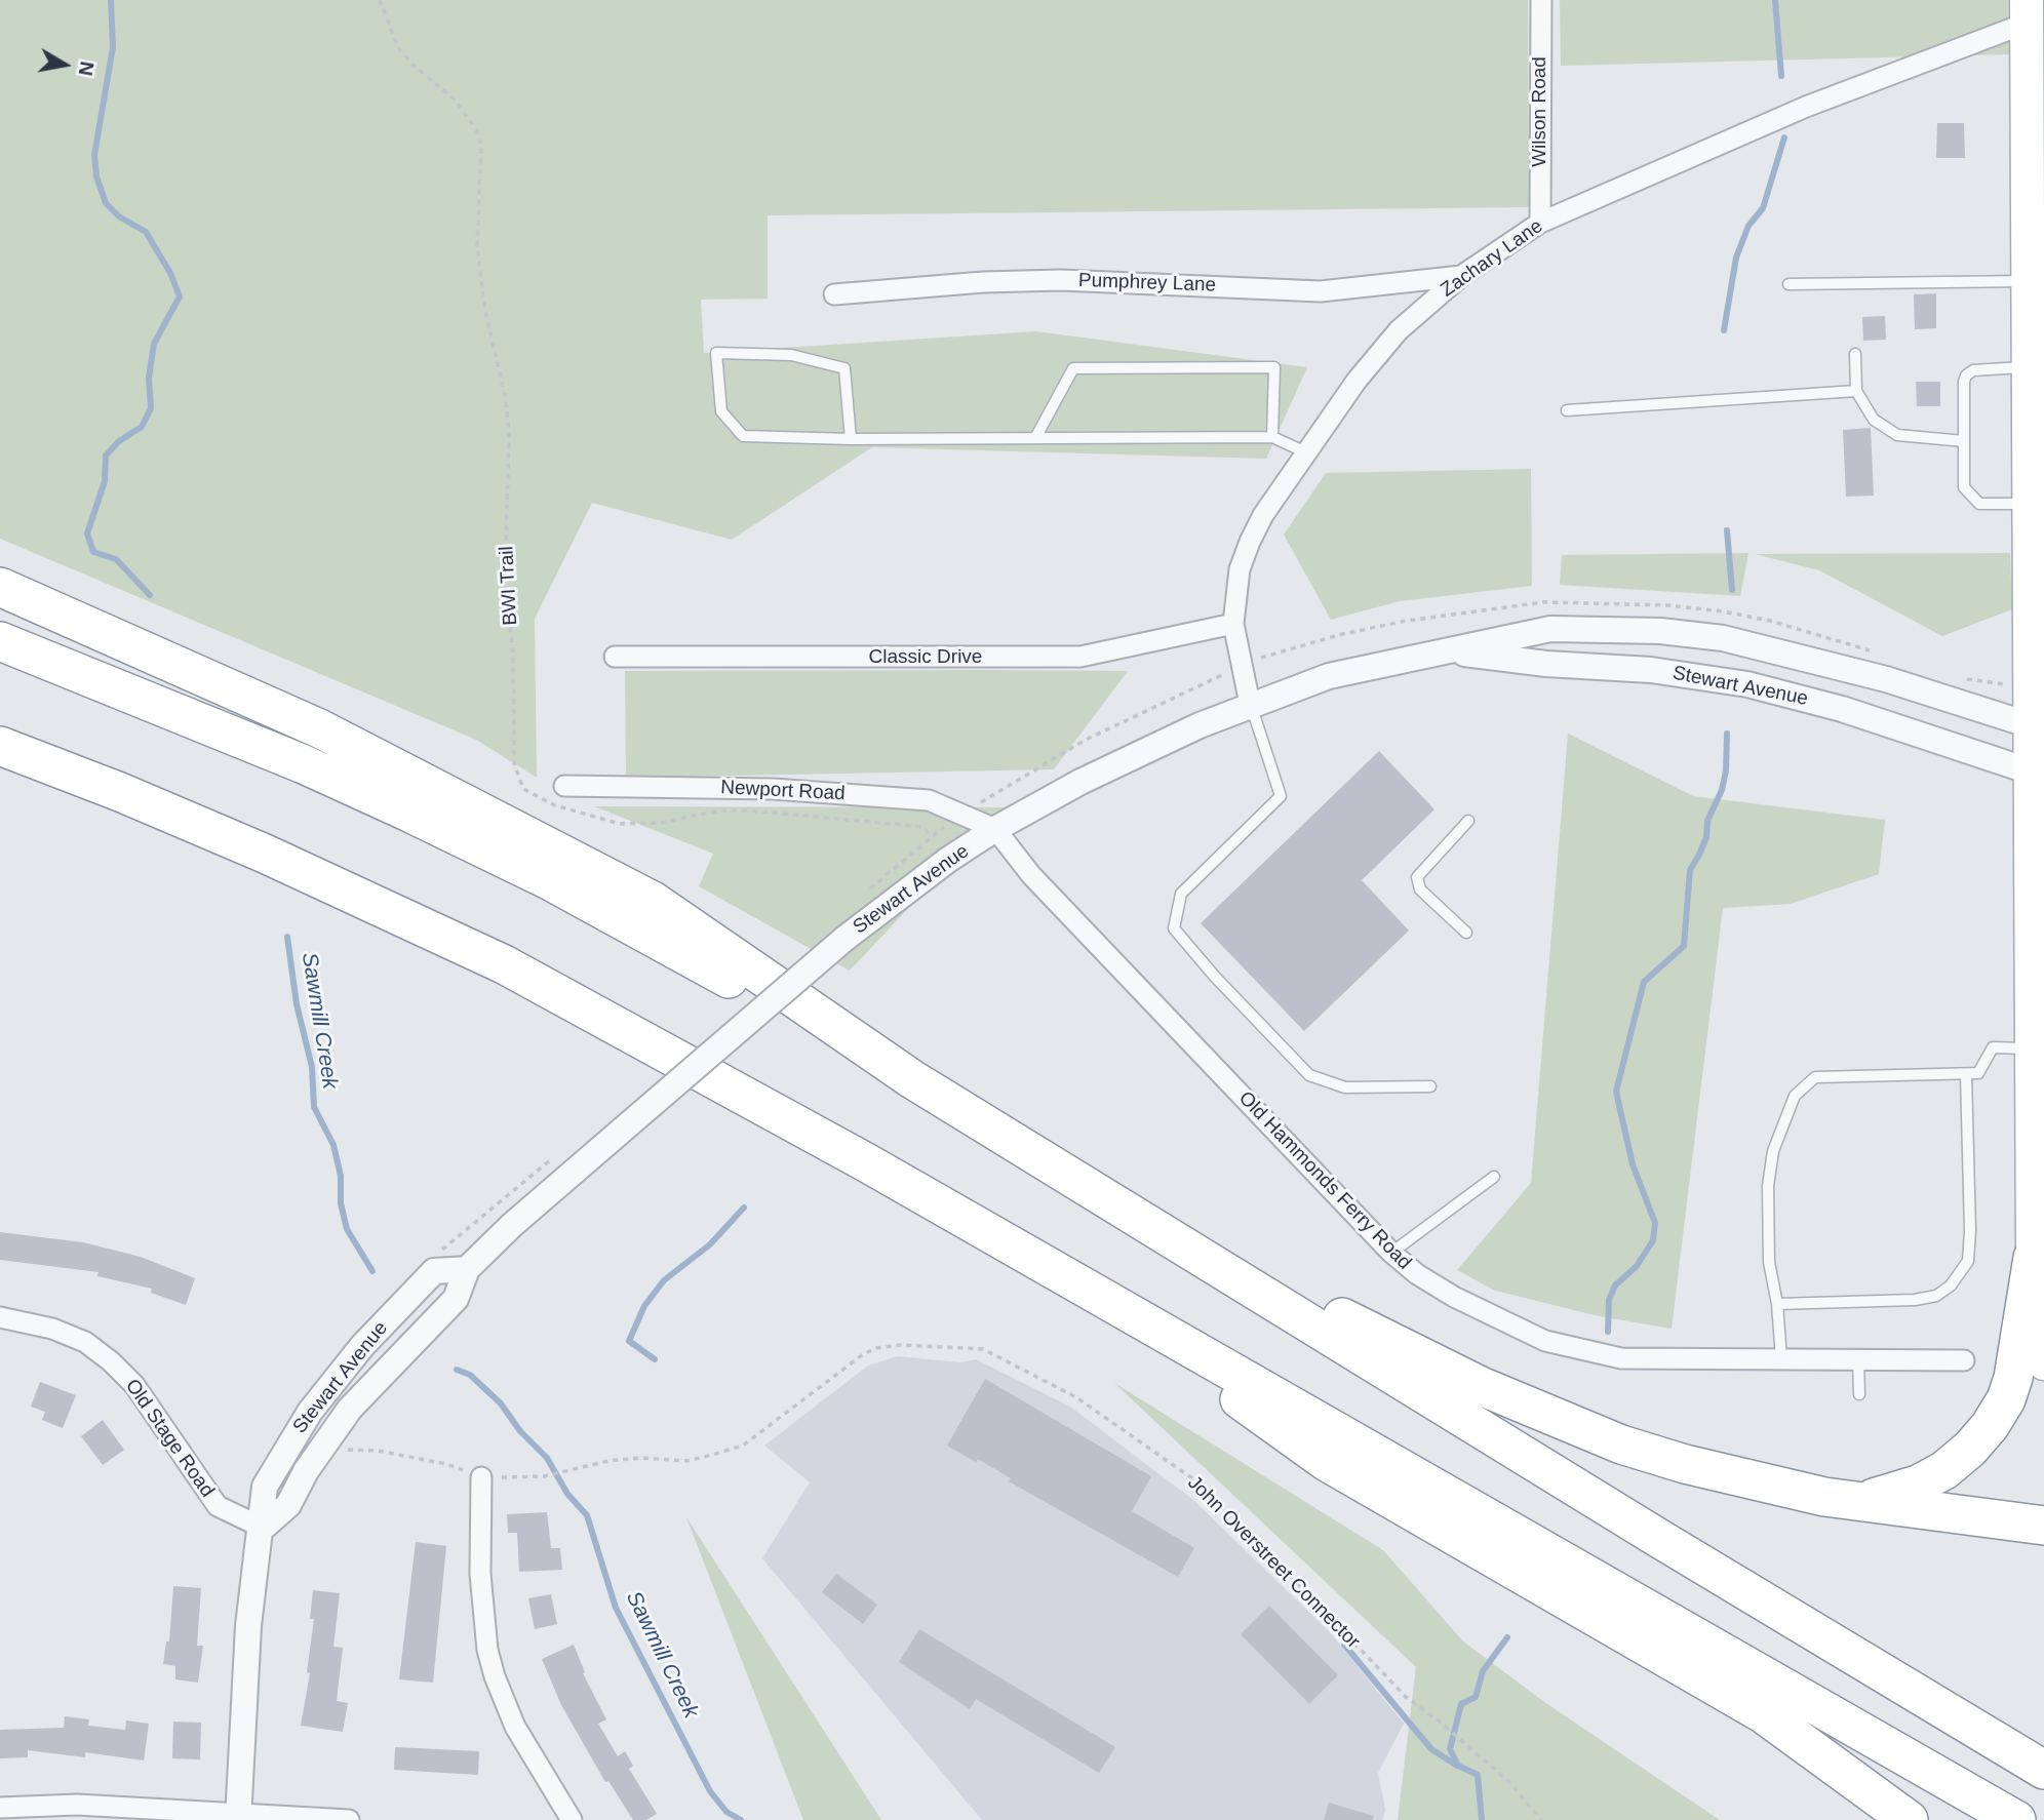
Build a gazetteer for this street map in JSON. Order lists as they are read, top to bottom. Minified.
{"streets":{"street":["Wilson Road","Zachary Lane","Pumphrey Lane","Classic Drive","Stewart Avenue","Newport Road","Old Hammonds Ferry Road","Old Stage Road"],"path":["BWI Trail","John Overstreet Connector"]},"crossings":[["Wilson Road","Zachary Lane"],["Zachary Lane","Pumphrey Lane"],["Zachary Lane","Classic Drive"],["Zachary Lane","Stewart Avenue"],["Stewart Avenue","Newport Road"],["Stewart Avenue","Old Hammonds Ferry Road"],["Stewart Avenue","Old Stage Road"],["Newport Road","Old Hammonds Ferry Road"]],"water":["Sawmill Creek"],"north":"right"}
